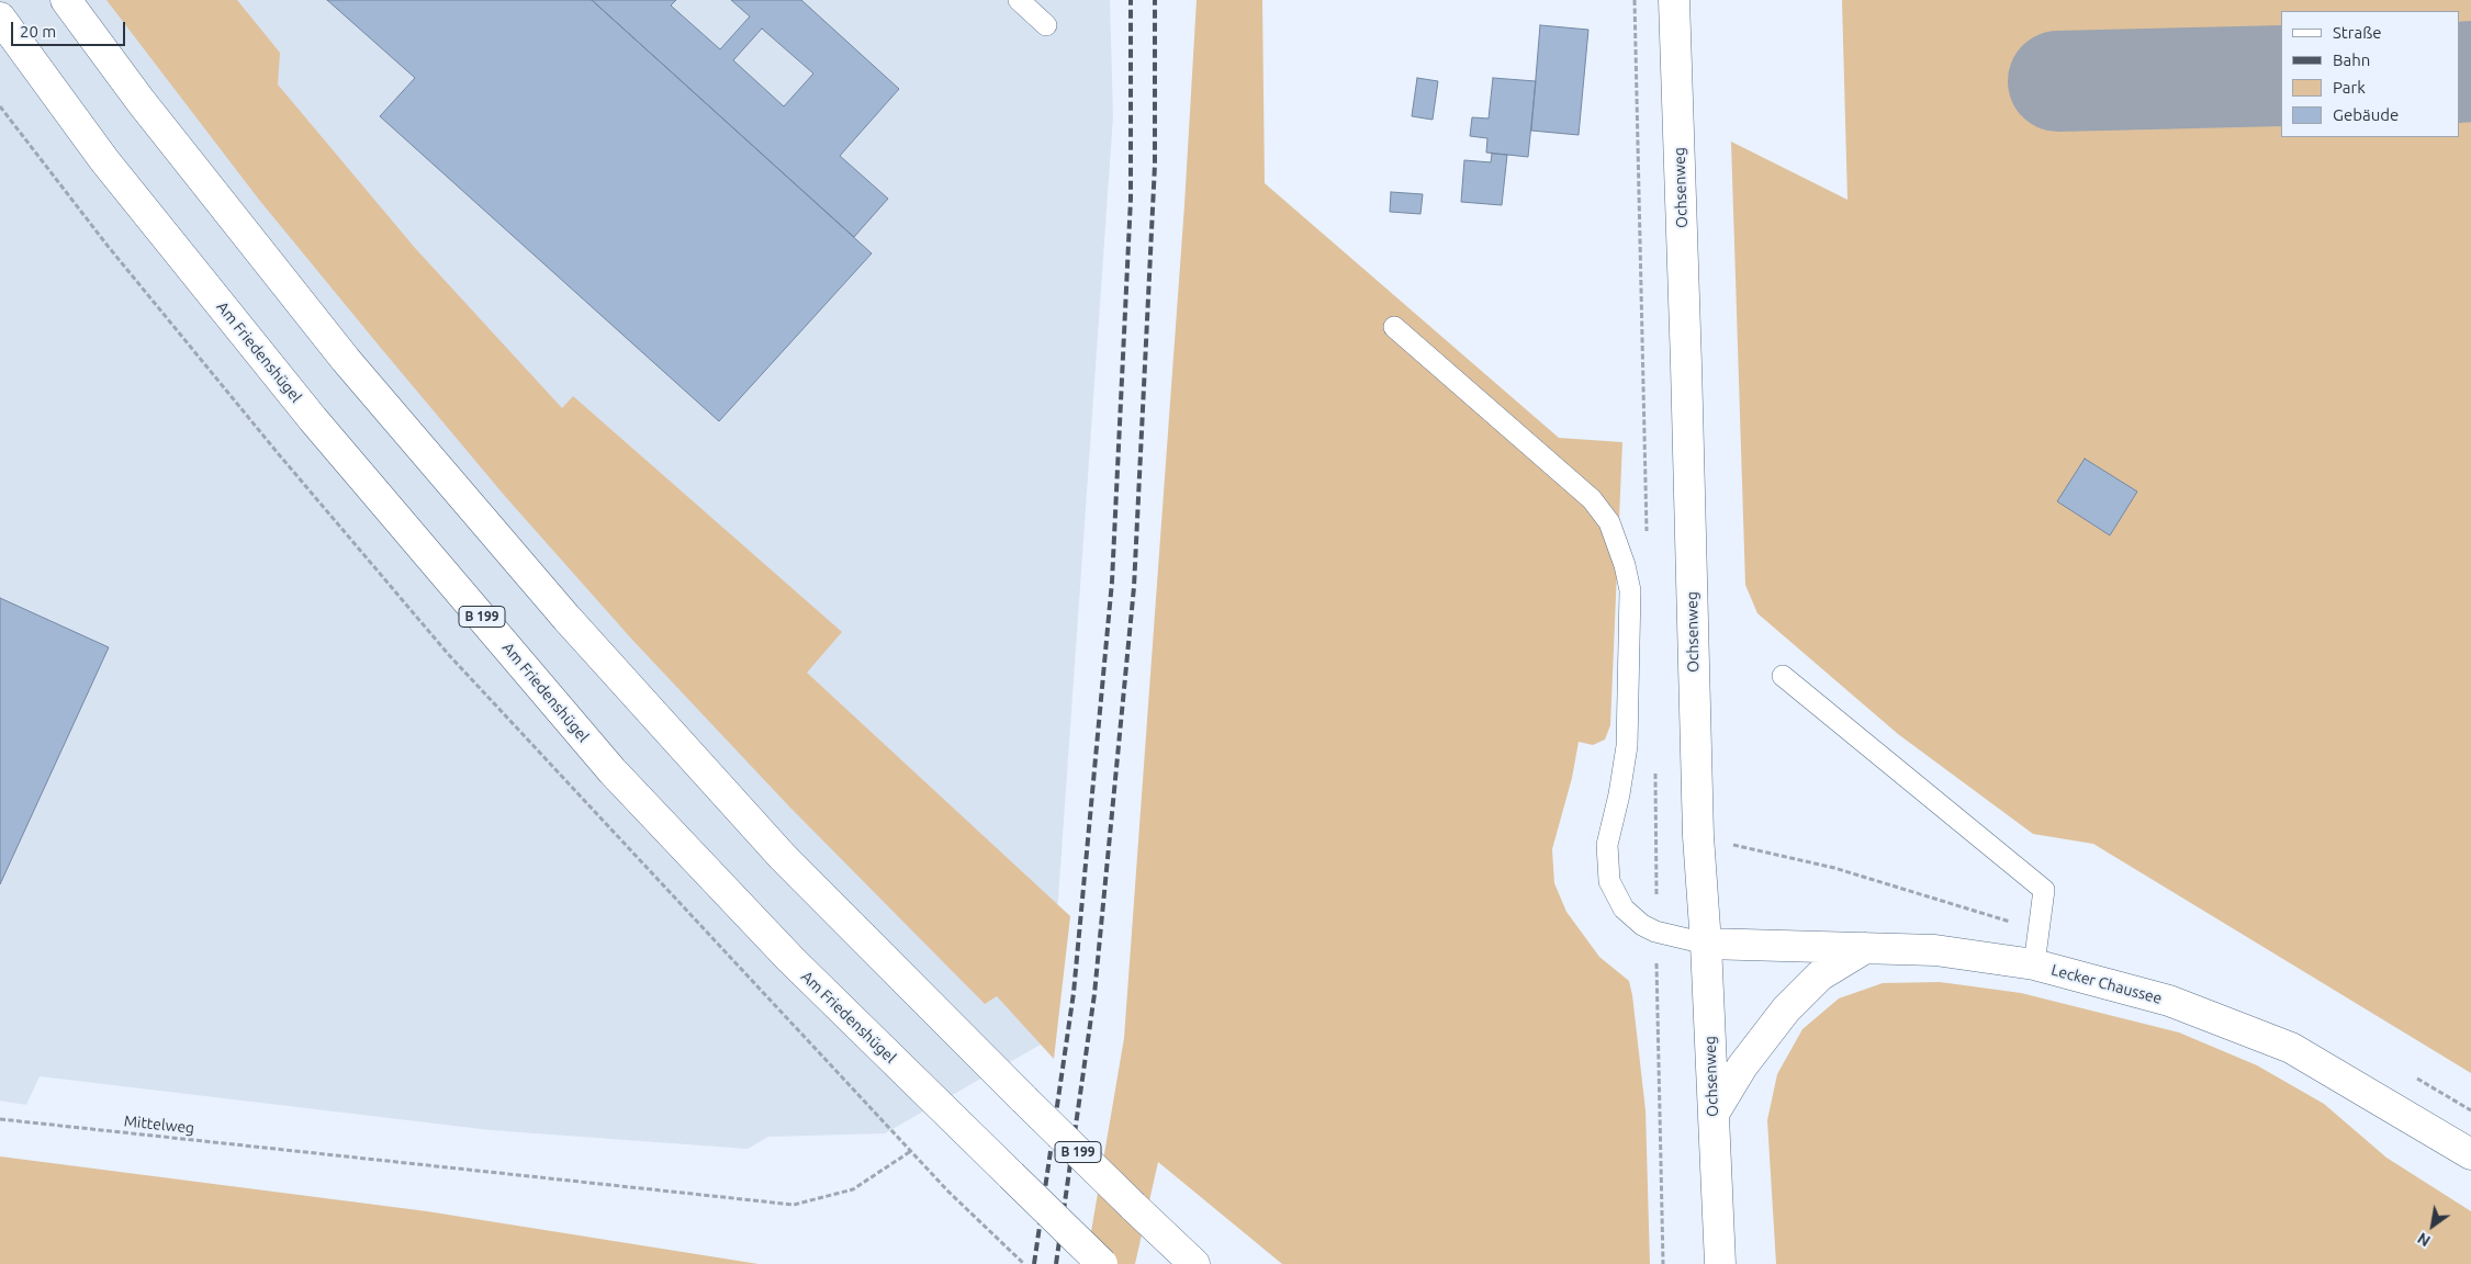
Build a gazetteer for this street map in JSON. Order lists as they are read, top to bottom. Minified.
{"streets":{"main road":["Ochsenweg","Am Friedenshügel","B 199","Lecker Chaussee"],"path":["Mittelweg"]},"crossings":[["Ochsenweg","Lecker Chaussee"]],"legend":["Straße","Bahn","Park","Gebäude"],"scale_bar":"20 m","north":"bottom left"}
